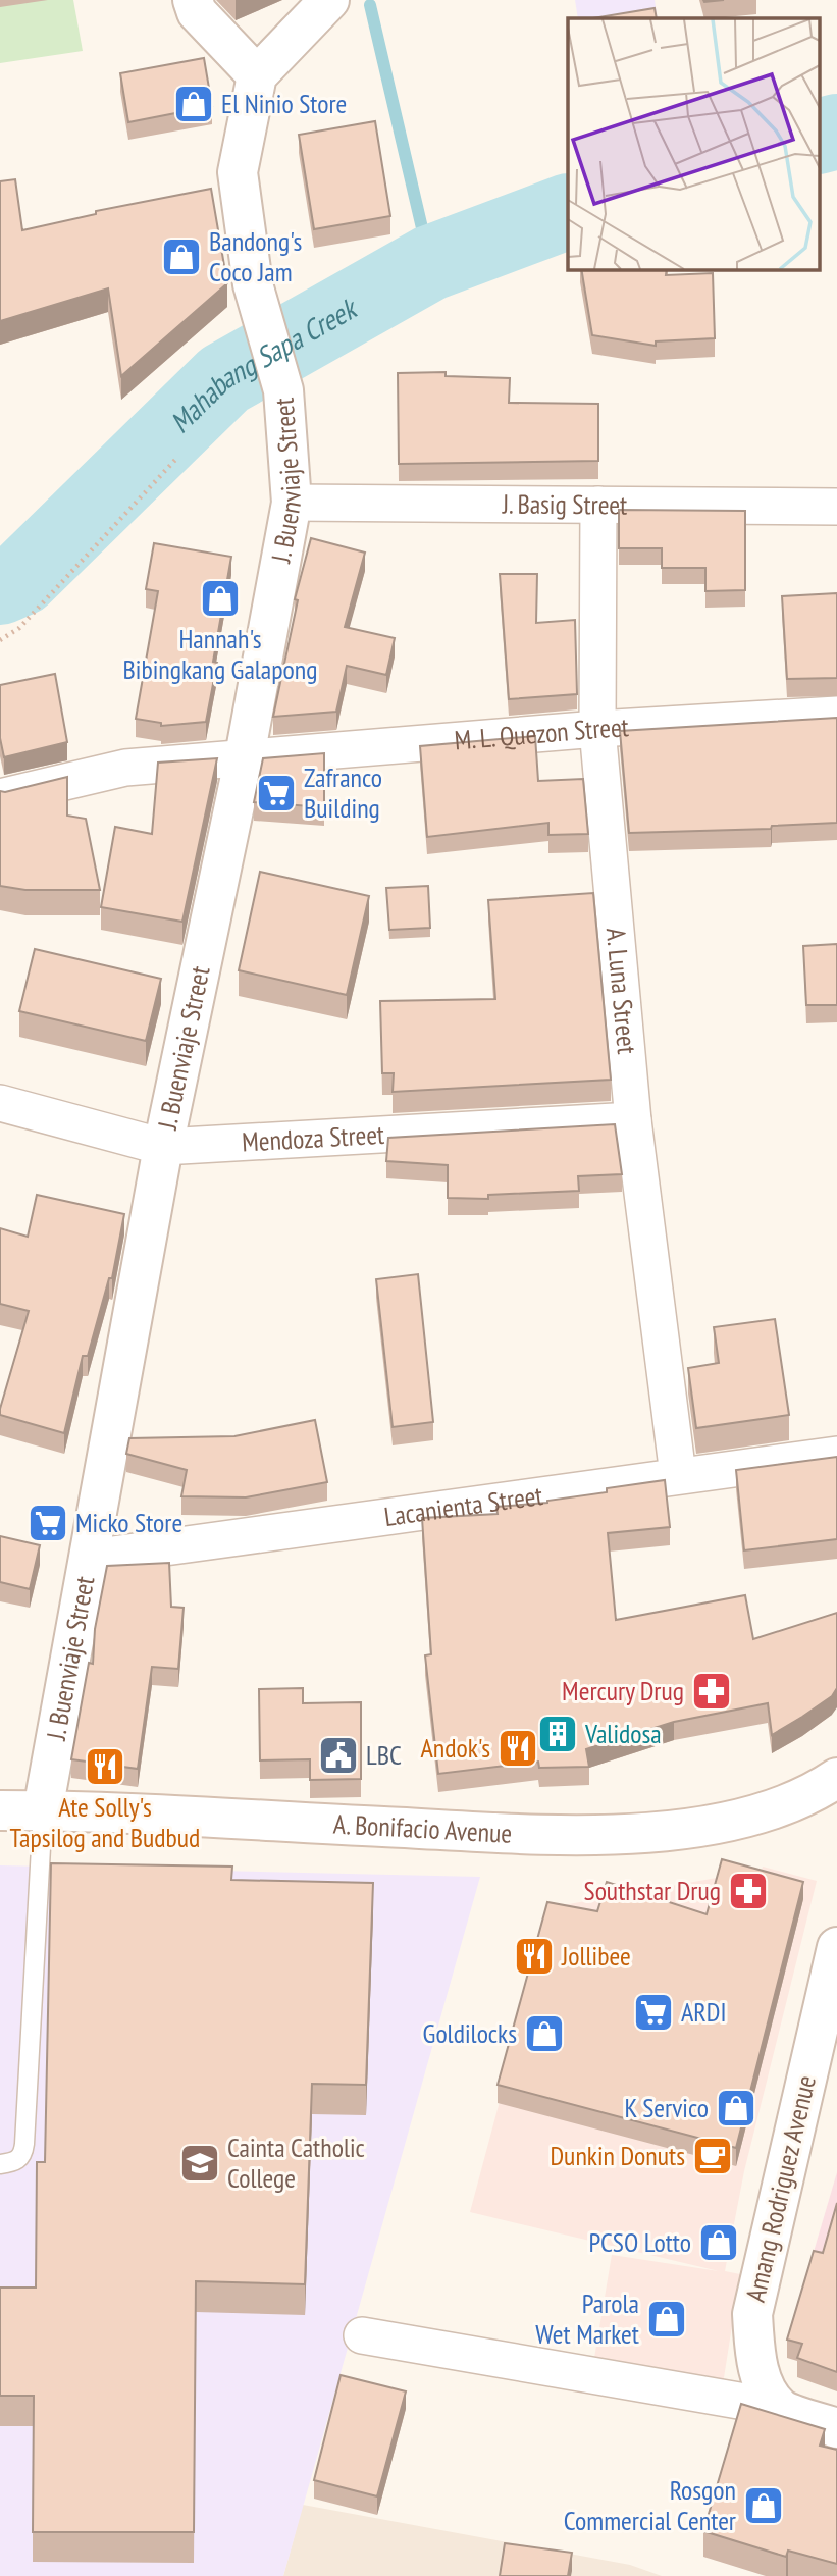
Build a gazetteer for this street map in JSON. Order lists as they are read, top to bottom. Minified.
{"streets":{"street":["J. Buenviaje Street","J. Basig Street","M. L. Quezon Street","A. Luna Street","Mendoza Street","Lacanienta Street","A. Bonifacio Avenue","Amang Rodriguez Avenue"]},"crossings":[["J. Buenviaje Street","J. Basig Street"],["J. Buenviaje Street","M. L. Quezon Street"],["J. Buenviaje Street","Mendoza Street"],["J. Buenviaje Street","Lacanienta Street"],["J. Buenviaje Street","A. Bonifacio Avenue"],["J. Basig Street","A. Luna Street"],["M. L. Quezon Street","A. Luna Street"],["A. Luna Street","Mendoza Street"],["A. Luna Street","Lacanienta Street"]],"water":["Mahabang Sapa Creek"],"places":{"shop":["El Ninio Store","Bandong's Coco Jam","Hannah's Bibingkang Galapong","Goldilocks","K Servico","PCSO Lotto","Parola Wet Market","Rosgon Commercial Center"],"supermarket":["Zafranco Building","Micko Store","ARDI"],"pharmacy":["Mercury Drug","Southstar Drug"],"building":["Validosa"],"restaurant":["Andok's","Ate Solly's Tapsilog and Budbud","Jollibee"],"public building":["LBC"],"cafe":["Dunkin Donuts"],"school or university":["Cainta Catholic College"]}}
